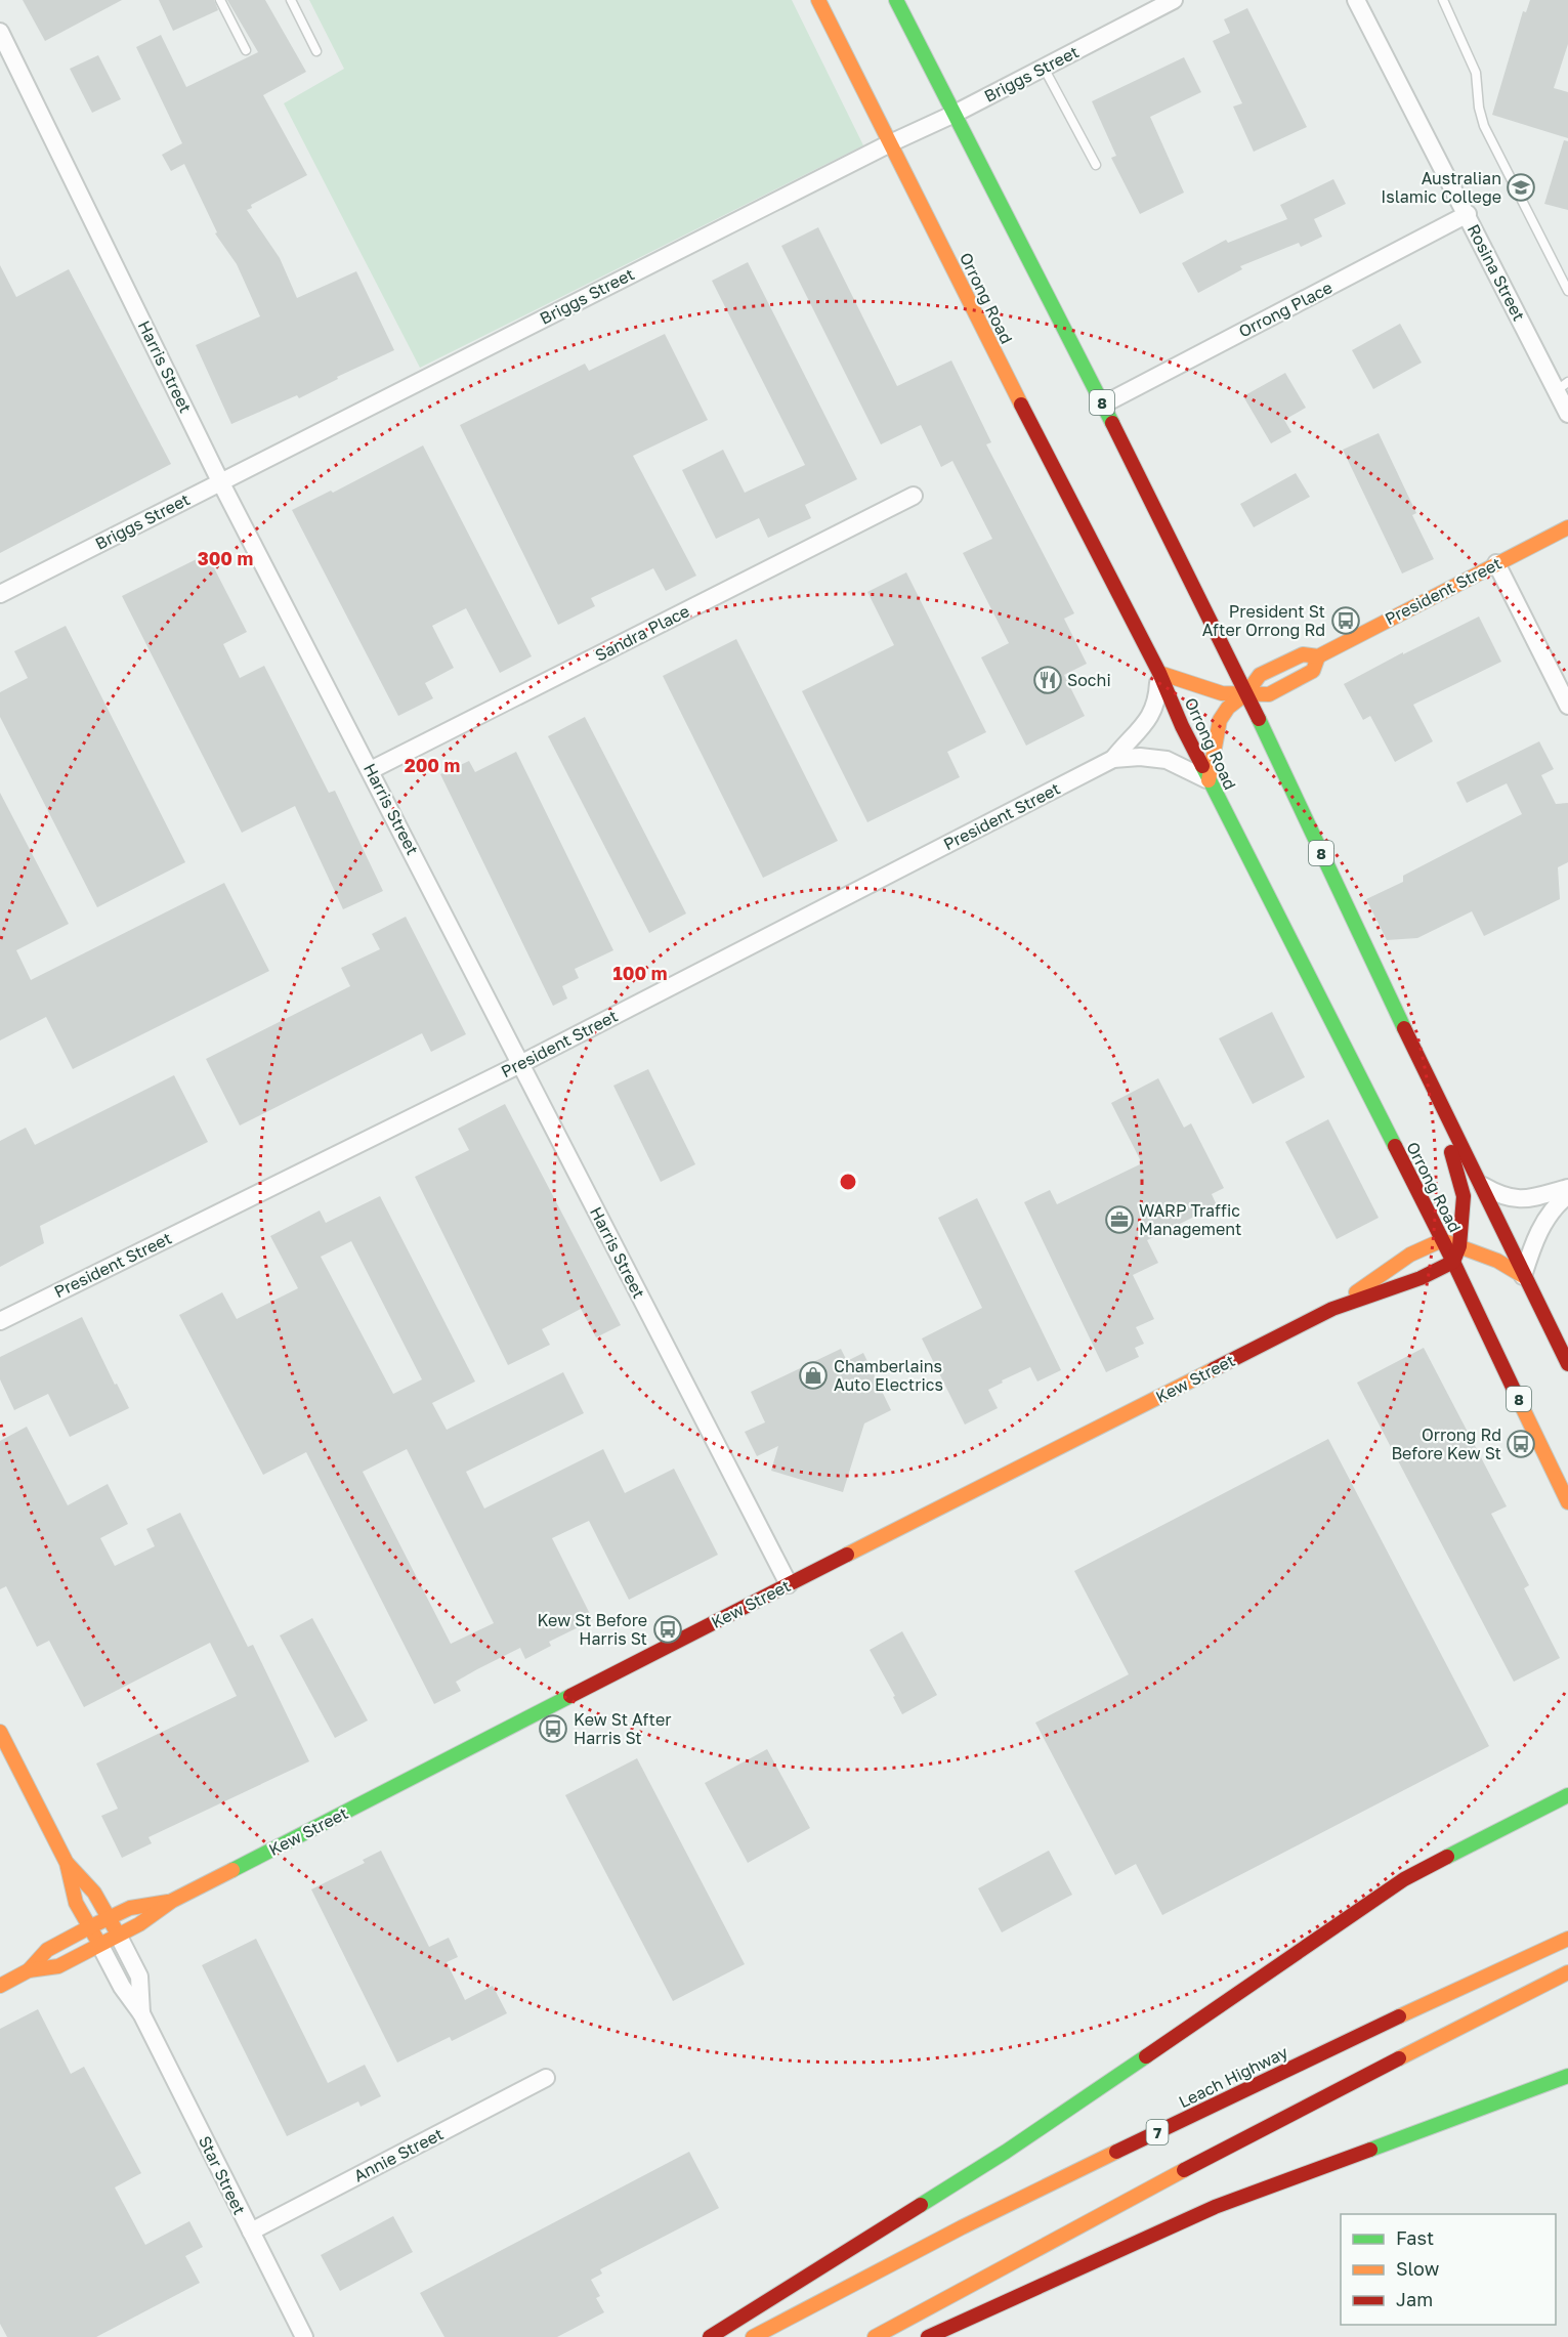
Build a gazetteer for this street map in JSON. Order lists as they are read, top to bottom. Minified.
{"streets":{"main road":["Orrong Road","8","President Street","Kew Street","Leach Highway","7","Star Street"],"street":["Briggs Street","Rosina Street","Orrong Place","Harris Street","Sandra Place","Annie Street"]},"crossings":[["Briggs Street","Orrong Road"],["Briggs Street","Harris Street"],["Briggs Street","8"],["Rosina Street","Orrong Place"],["Orrong Road","President Street"],["Orrong Road","Kew Street"],["Orrong Place","8"],["Harris Street","President Street"],["Harris Street","Sandra Place"],["Harris Street","Kew Street"],["8","President Street"],["Kew Street","Star Street"],["Annie Street","Star Street"]],"places":{"school or university":["Australian Islamic College"],"bus stop":["President St After Orrong Rd","Orrong Rd Before Kew St","Kew St Before Harris St","Kew St After Harris St"],"restaurant":["Sochi"],"office":["WARP Traffic Management"],"shop":["Chamberlains Auto Electrics"]},"legend":["Fast","Slow","Jam"],"rings":["300 m","200 m","100 m"]}
